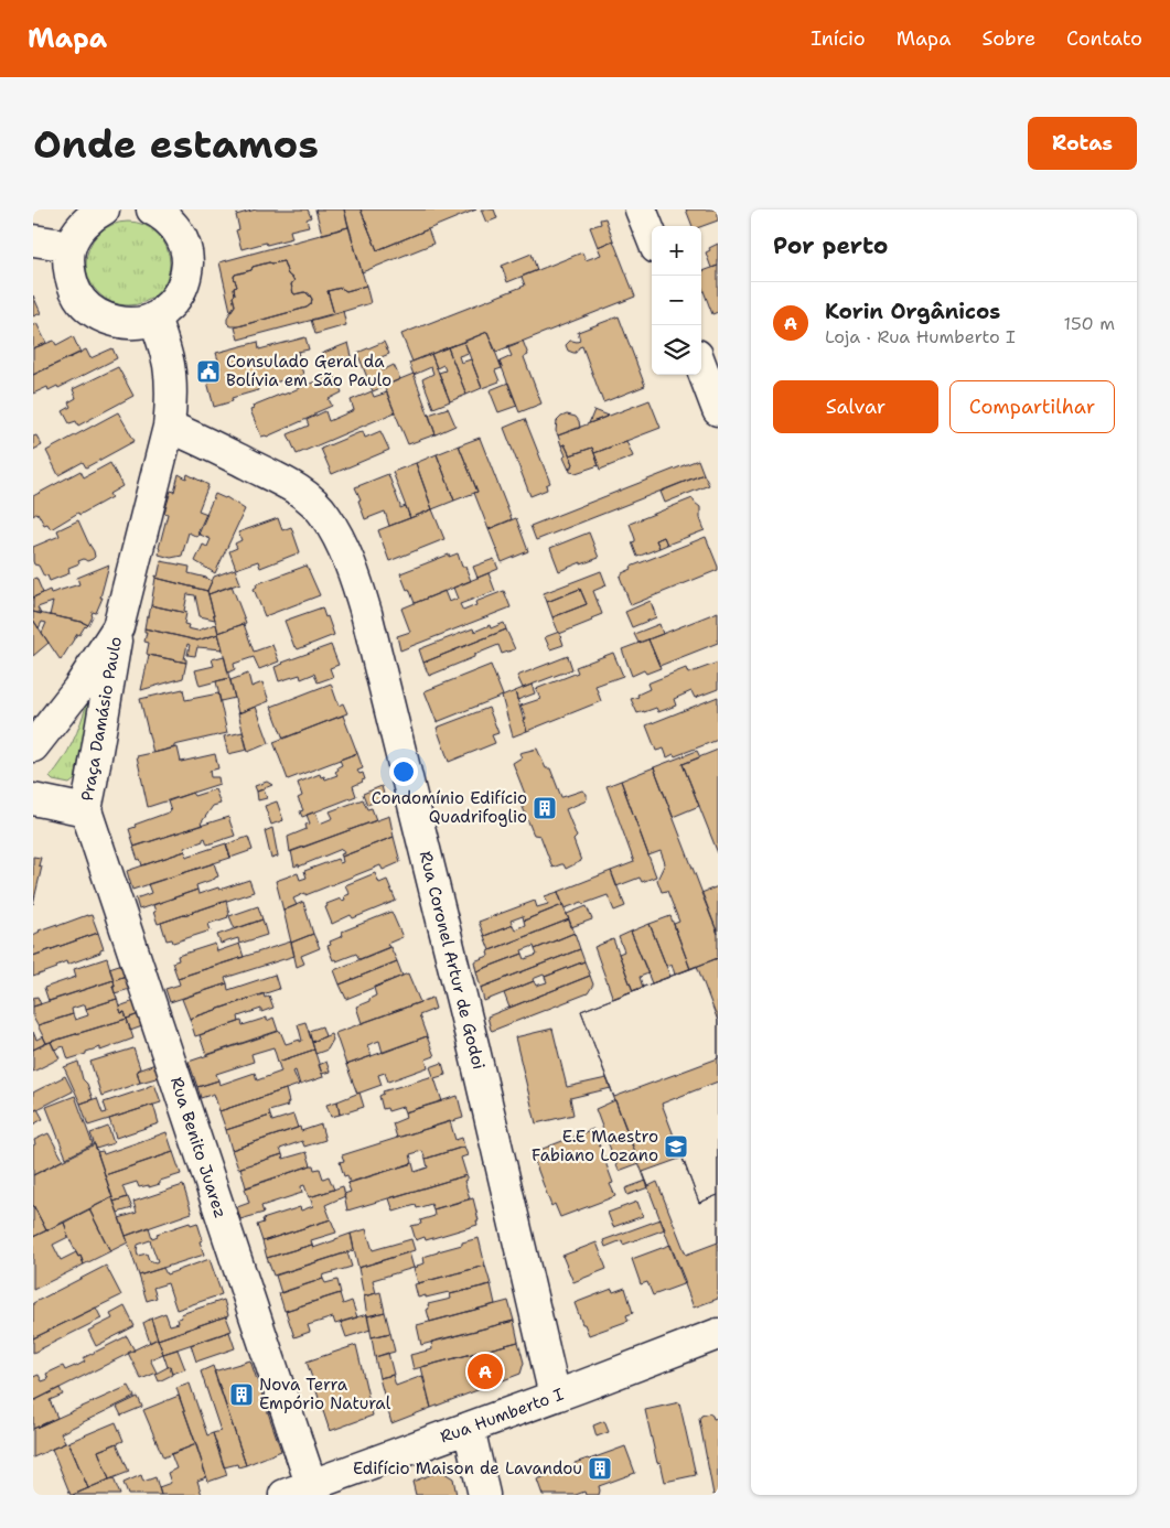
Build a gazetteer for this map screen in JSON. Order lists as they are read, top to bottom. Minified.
{"streets":{"street":["Praça Damásio Paulo","Rua Coronel Artur de Godoi","Rua Benito Juarez","Rua Humberto I"]},"crossings":[["Praça Damásio Paulo","Rua Benito Juarez"],["Rua Coronel Artur de Godoi","Rua Humberto I"],["Rua Benito Juarez","Rua Humberto I"]],"places":{"public building":["Consulado Geral da Bolívia em São Paulo"],"building":["Condomínio Edifício Quadrifoglio","Nova Terra Empório Natural","Edifício Maison de Lavandou"],"school or university":["E.E Maestro Fabiano Lozano"]},"page":{"header":"Mapa","nav":["Início","Mapa","Sobre","Contato"],"buttons":["Rotas",["Salvar","Compartilhar"]],"title":"Onde estamos","heading":"Por perto","map_buttons":["+","−"],"list":[{"mark":"A","name":"Korin Orgânicos","note":"Loja · Rua Humberto I","value":"150 m"}],"pins":"A"}}
